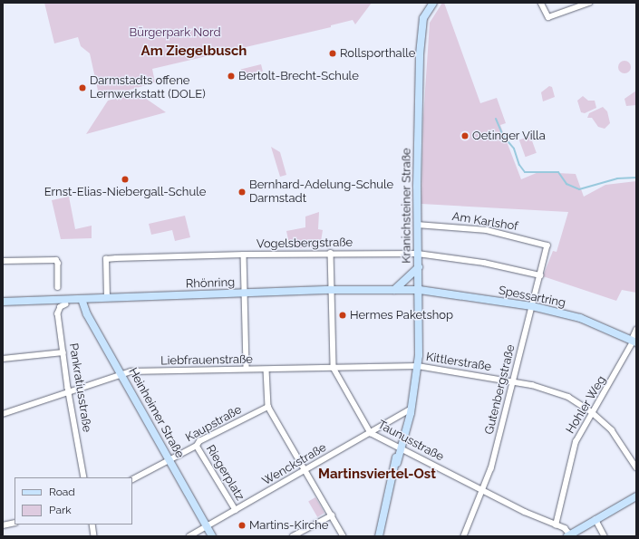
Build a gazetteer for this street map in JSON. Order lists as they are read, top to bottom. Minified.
{"streets":{"main road":["Kranichsteiner Straße","Rhönring","Spessartring","Heinheimer Straße"],"street":["Am Karlshof","Vogelsbergstraße","Liebfrauenstraße","Kittlerstraße","Pankratiusstraße","Gutenbergstraße","Hohler Weg","Kaupstraße","Taunusstraße","Wenckstraße","Riegerplatz"]},"crossings":[["Kranichsteiner Straße","Am Karlshof"],["Kranichsteiner Straße","Vogelsbergstraße"],["Kranichsteiner Straße","Rhönring"],["Kranichsteiner Straße","Spessartring"],["Kranichsteiner Straße","Liebfrauenstraße"],["Kranichsteiner Straße","Kittlerstraße"],["Kranichsteiner Straße","Taunusstraße"],["Kranichsteiner Straße","Wenckstraße"],["Am Karlshof","Gutenbergstraße"],["Vogelsbergstraße","Rhönring"],["Vogelsbergstraße","Gutenbergstraße"],["Vogelsbergstraße","Taunusstraße"],["Rhönring","Spessartring"],["Rhönring","Heinheimer Straße"],["Rhönring","Taunusstraße"],["Spessartring","Gutenbergstraße"],["Spessartring","Hohler Weg"],["Liebfrauenstraße","Kittlerstraße"],["Liebfrauenstraße","Pankratiusstraße"],["Liebfrauenstraße","Heinheimer Straße"],["Liebfrauenstraße","Taunusstraße"],["Kittlerstraße","Gutenbergstraße"],["Kittlerstraße","Hohler Weg"],["Gutenbergstraße","Taunusstraße"],["Hohler Weg","Taunusstraße"],["Heinheimer Straße","Kaupstraße"],["Heinheimer Straße","Wenckstraße"],["Kaupstraße","Riegerplatz"],["Taunusstraße","Wenckstraße"],["Wenckstraße","Riegerplatz"]],"districts":["Am Ziegelbusch","Martinsviertel-Ost"],"parks":["Bürgerpark Nord"],"places":["Rollsporthalle","Bertolt-Brecht-Schule","Darmstadts offene Lernwerkstatt (DOLE)","Oetinger Villa","Ernst-Elias-Niebergall-Schule","Bernhard-Adelung-Schule Darmstadt","Hermes Paketshop","Martins-Kirche"],"legend":["Road","Park"]}
